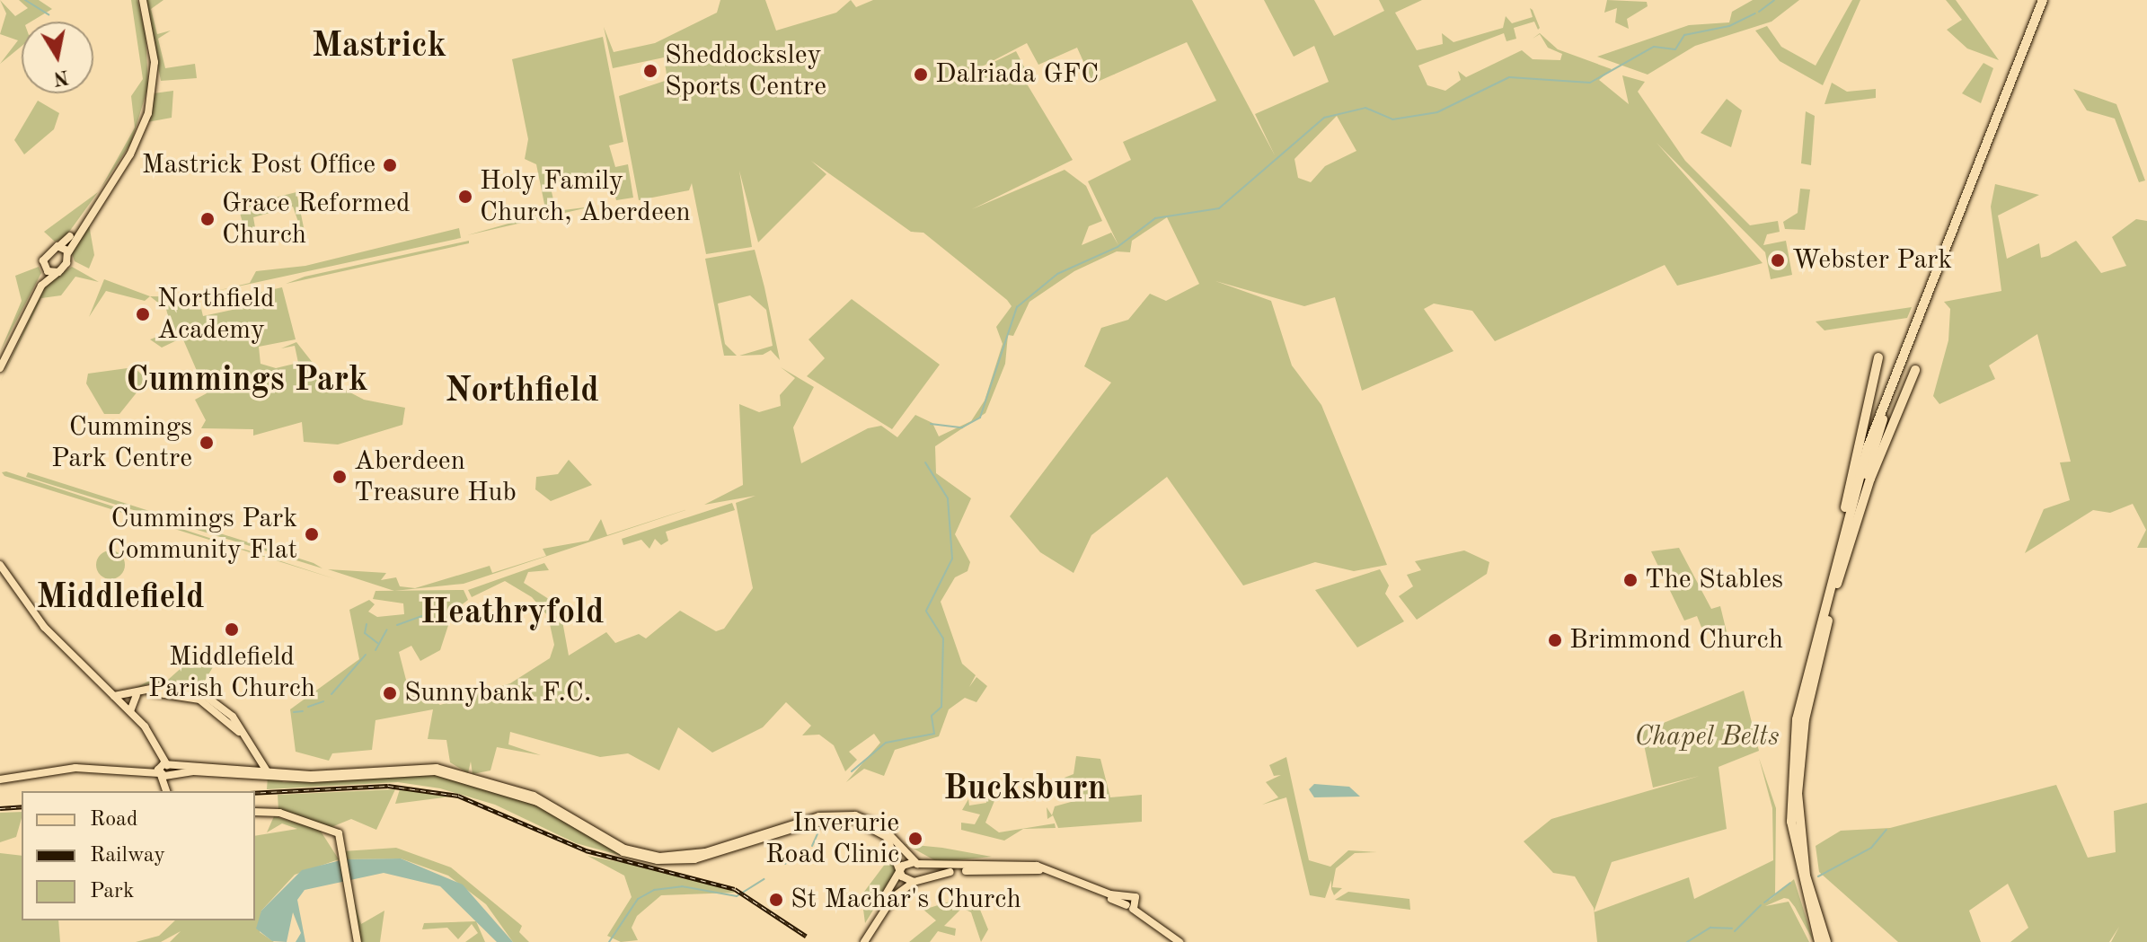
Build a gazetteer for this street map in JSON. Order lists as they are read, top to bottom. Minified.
{"districts":["Mastrick","Cummings Park","Northfield","Middlefield","Heathryfold","Bucksburn"],"parks":["Chapel Belts"],"places":["Sheddocksley Sports Centre","Dalriada GFC","Mastrick Post Office","Holy Family Church, Aberdeen","Grace Reformed Church","Webster Park","Northfield Academy","Cummings Park Centre","Aberdeen Treasure Hub","Cummings Park Community Flat","The Stables","Middlefield Parish Church","Brimmond Church","Sunnybank F.C.","Inverurie Road Clinic","St Machar's Church"],"legend":["Road","Railway","Park"],"north":"bottom"}
